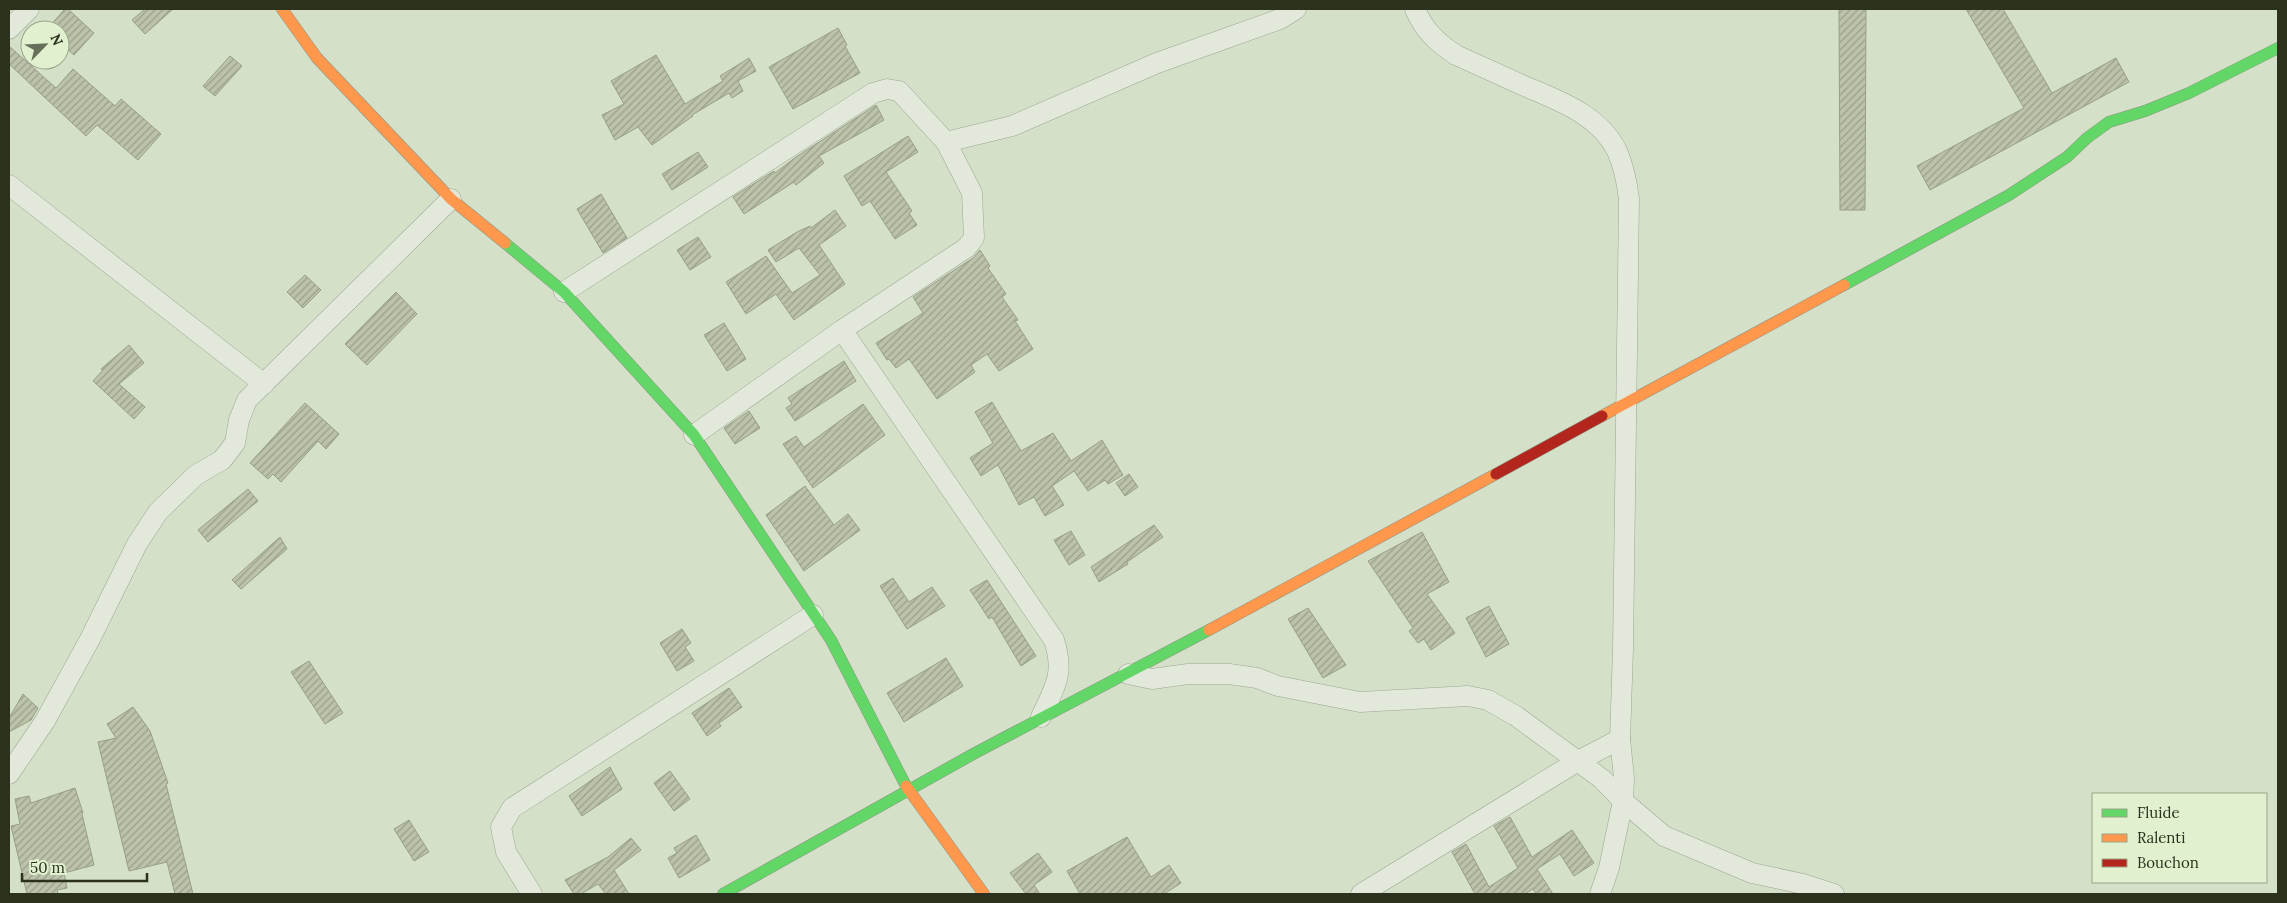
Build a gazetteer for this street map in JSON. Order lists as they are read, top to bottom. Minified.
{"legend":["Fluide","Ralenti","Bouchon"],"scale_bar":"50 m","north":"top right"}
